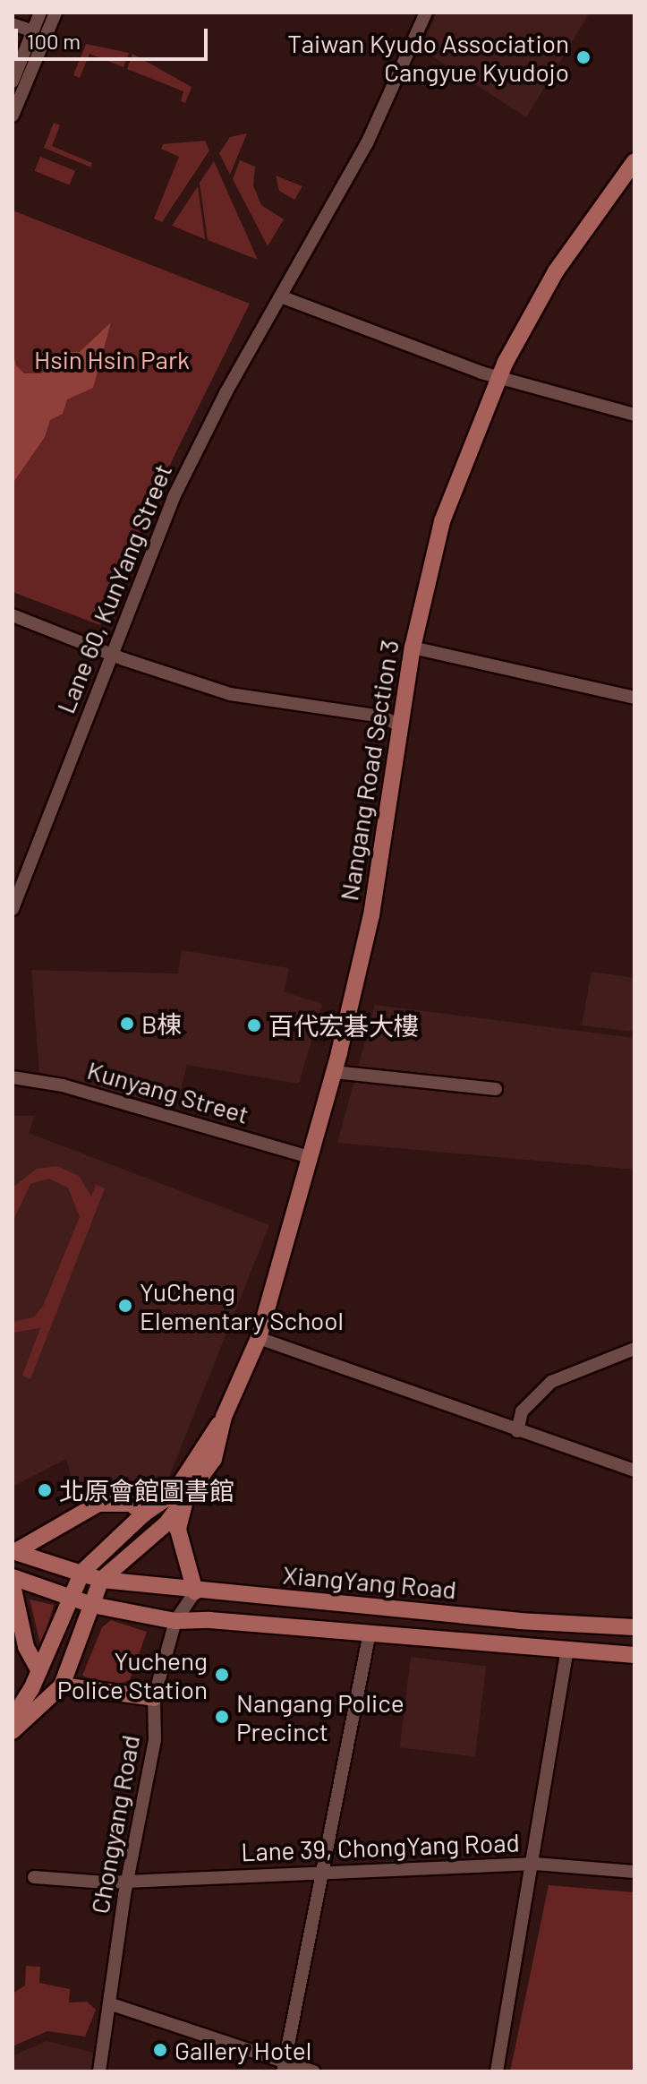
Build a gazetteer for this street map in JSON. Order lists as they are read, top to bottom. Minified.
{"streets":{"main road":["Nangang Road Section 3","XiangYang Road"],"street":["Lane 60, KunYang Street","Kunyang Street","Chongyang Road","Lane 39, ChongYang Road"]},"crossings":[["Nangang Road Section 3","Kunyang Street"],["XiangYang Road","Chongyang Road"],["Chongyang Road","Lane 39, ChongYang Road"]],"parks":["Hsin Hsin Park"],"places":["Taiwan Kyudo Association Cangyue Kyudojo","B棟","百代宏碁大樓","YuCheng Elementary School","北原會館圖書館","Yucheng Police Station","Nangang Police Precinct","Gallery Hotel"],"scale_bar":"100 m"}
